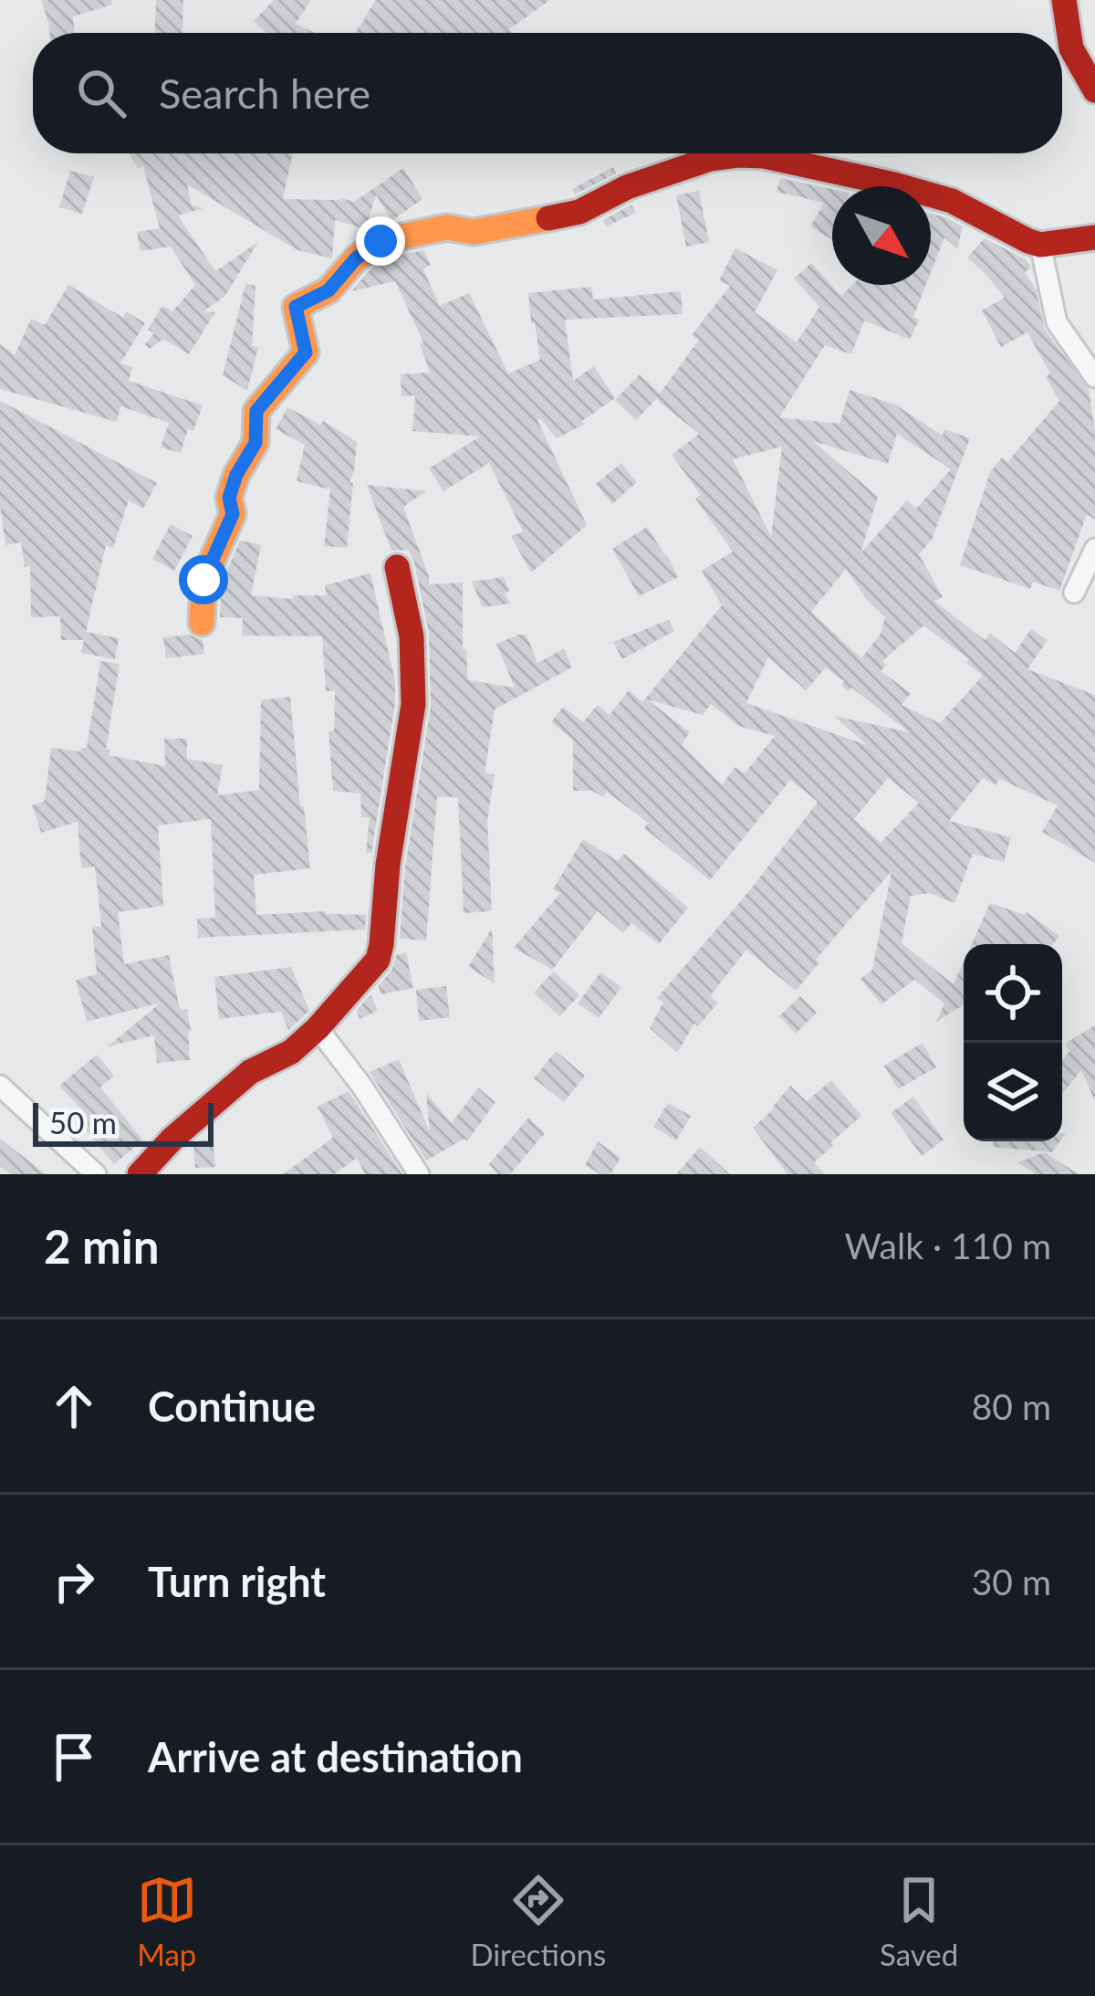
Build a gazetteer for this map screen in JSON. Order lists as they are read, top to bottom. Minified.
{"scale_bar":"50 m","north":"bottom right","page":{"search":"Search here","scale":"50 m","heading":["2 min","Walk · 110 m"],"list":[["Continue","80 m"],["Turn right","30 m"],"Arrive at destination"],"nav":["Map","Directions","Saved"]}}
